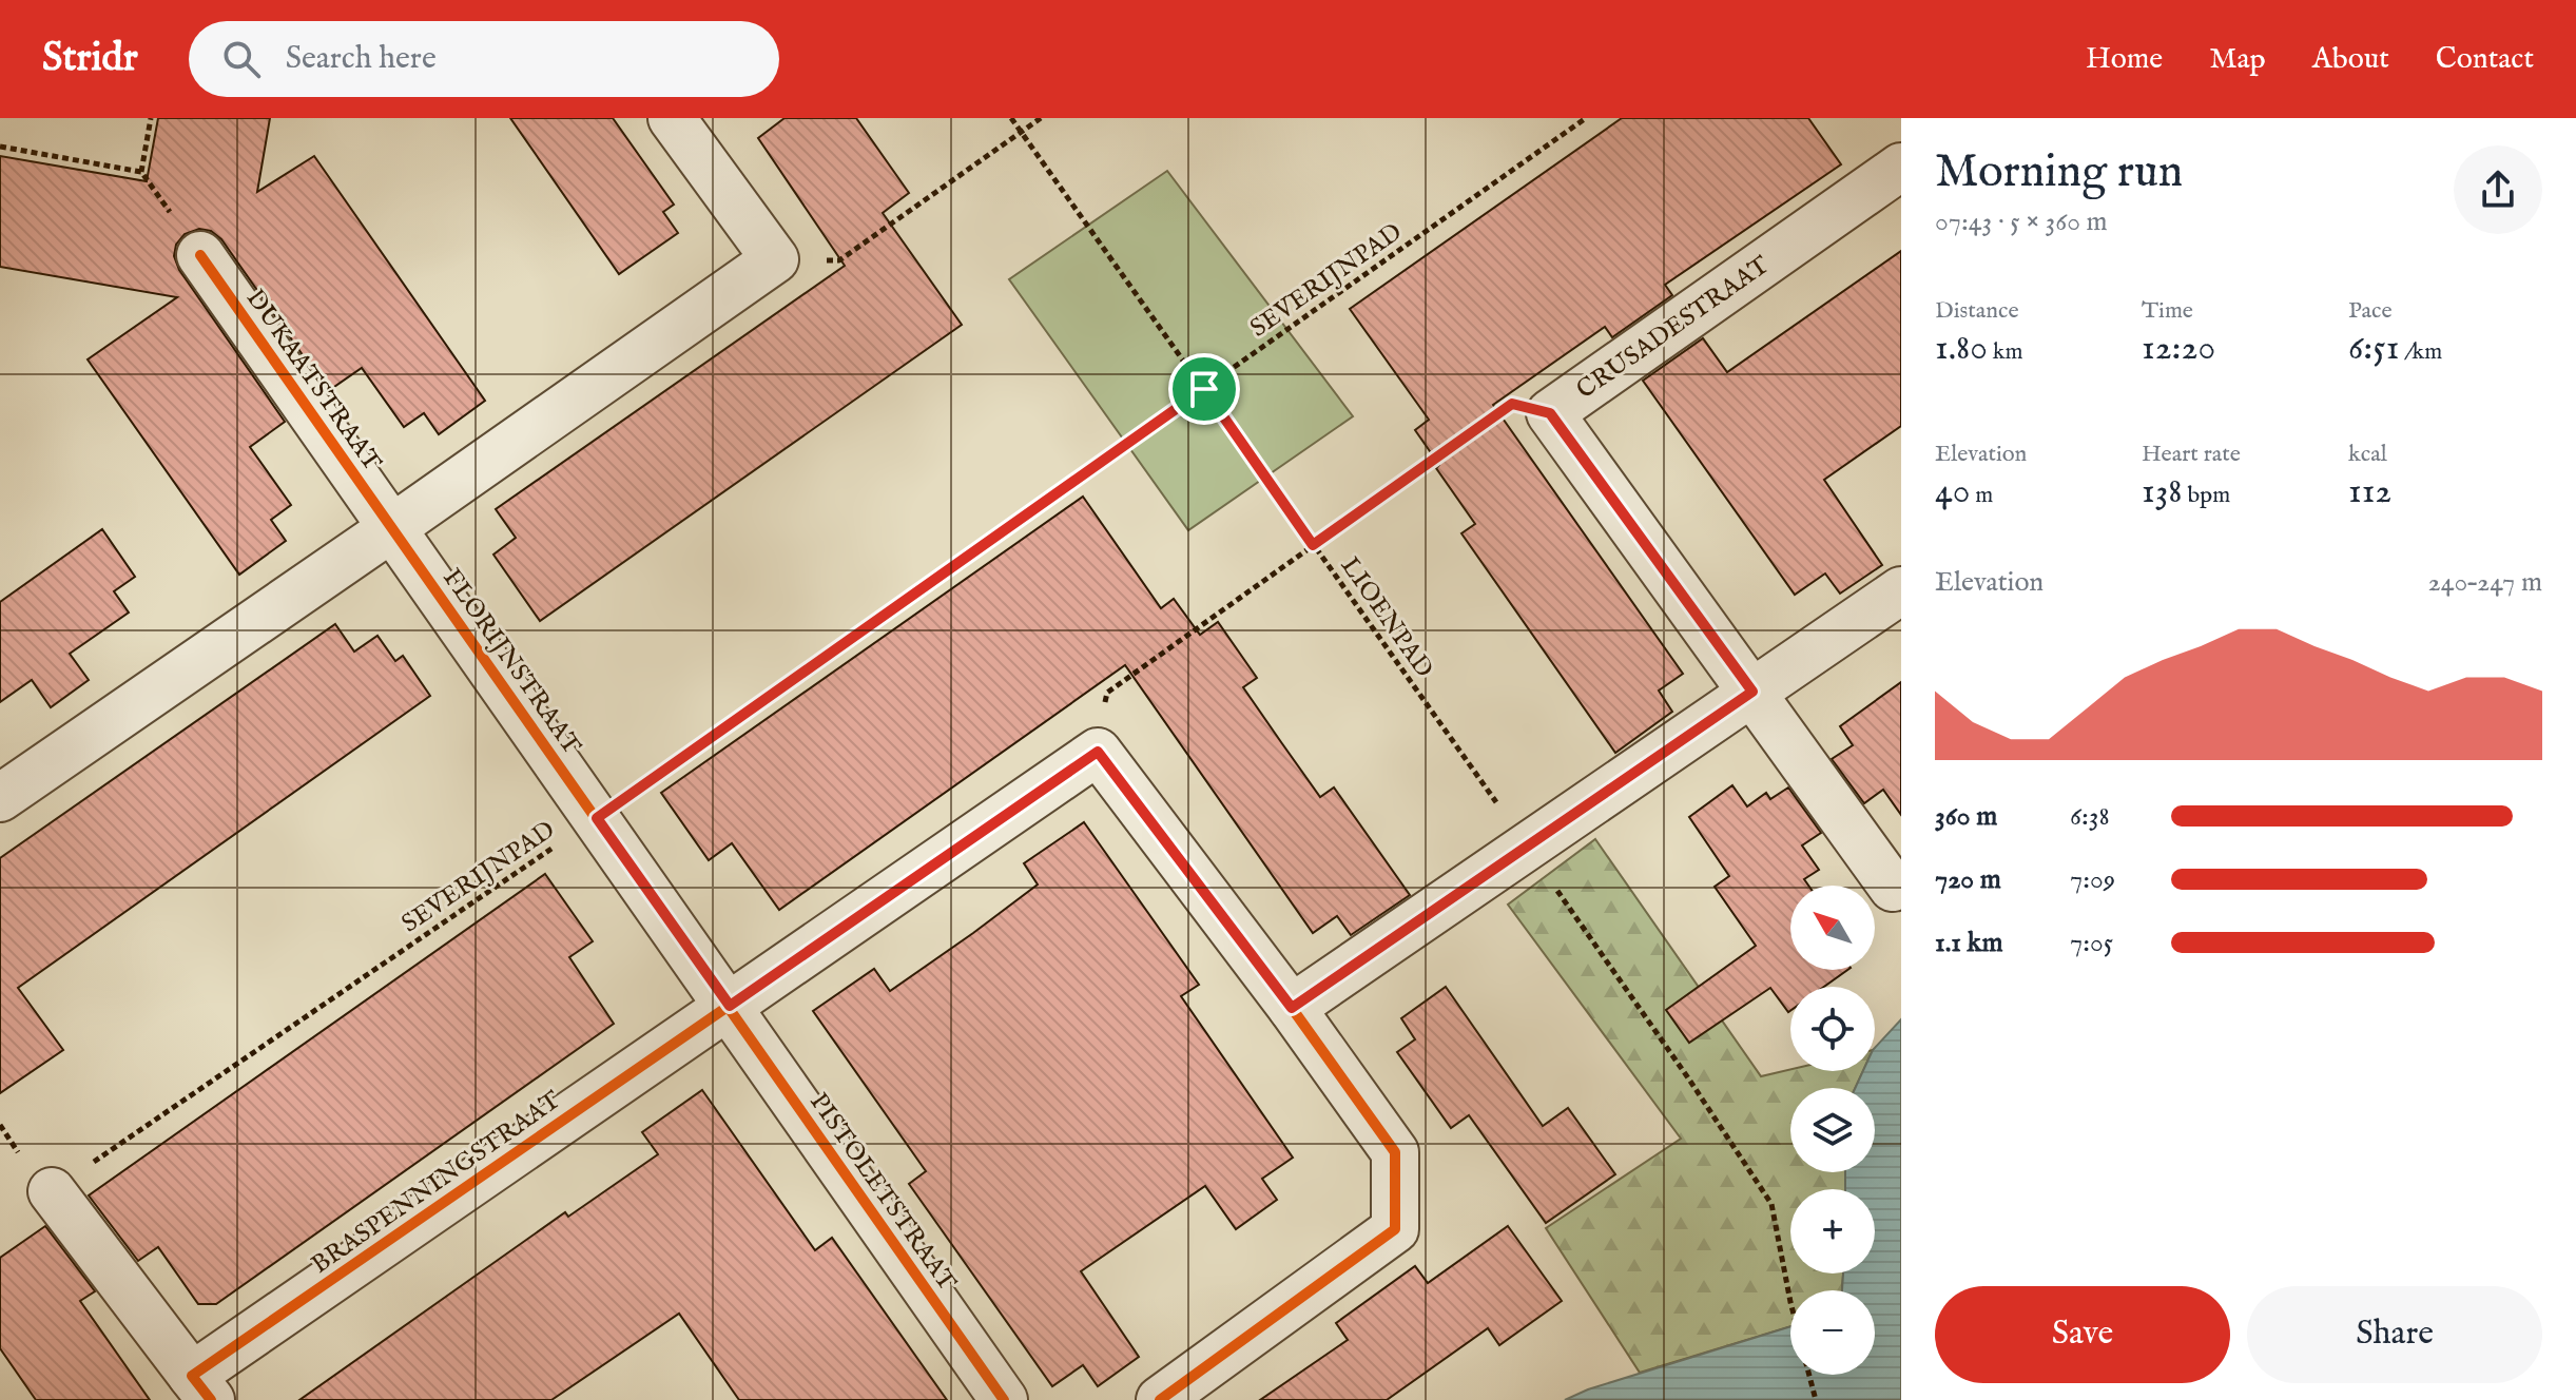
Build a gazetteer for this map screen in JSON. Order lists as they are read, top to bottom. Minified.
{"streets":{"street":["CRUSADESTRAAT","DUKAATSTRAAT","FLORIJNSTRAAT","BRASPENNINGSTRAAT","PISTOLETSTRAAT"],"path":["SEVERIJNPAD","LIOENPAD"]},"crossings":[["SEVERIJNPAD","LIOENPAD"],["SEVERIJNPAD","FLORIJNSTRAAT"],["SEVERIJNPAD","BRASPENNINGSTRAAT"],["DUKAATSTRAAT","FLORIJNSTRAAT"],["BRASPENNINGSTRAAT","PISTOLETSTRAAT"]],"north":"top left","page":{"header":"Stridr","search":"Search here","nav":["Home","Map","About","Contact"],"heading":["Morning run","07:43 · 5 × 360 m"],"stats":[["Distance","1.80 km"],["Time","12:20"],["Pace","6:51 /km"],["Elevation","40 m"],["Heart rate","138 bpm"],["kcal","112"]],"chart":["Elevation","240–247 m"],"list":[{"name":"360 m","note":"6:38"},{"name":"720 m","note":"7:09"},{"name":"1.1 km","note":"7:05"}],"map_buttons":["+","−"],"buttons":["Save","Share"]}}
